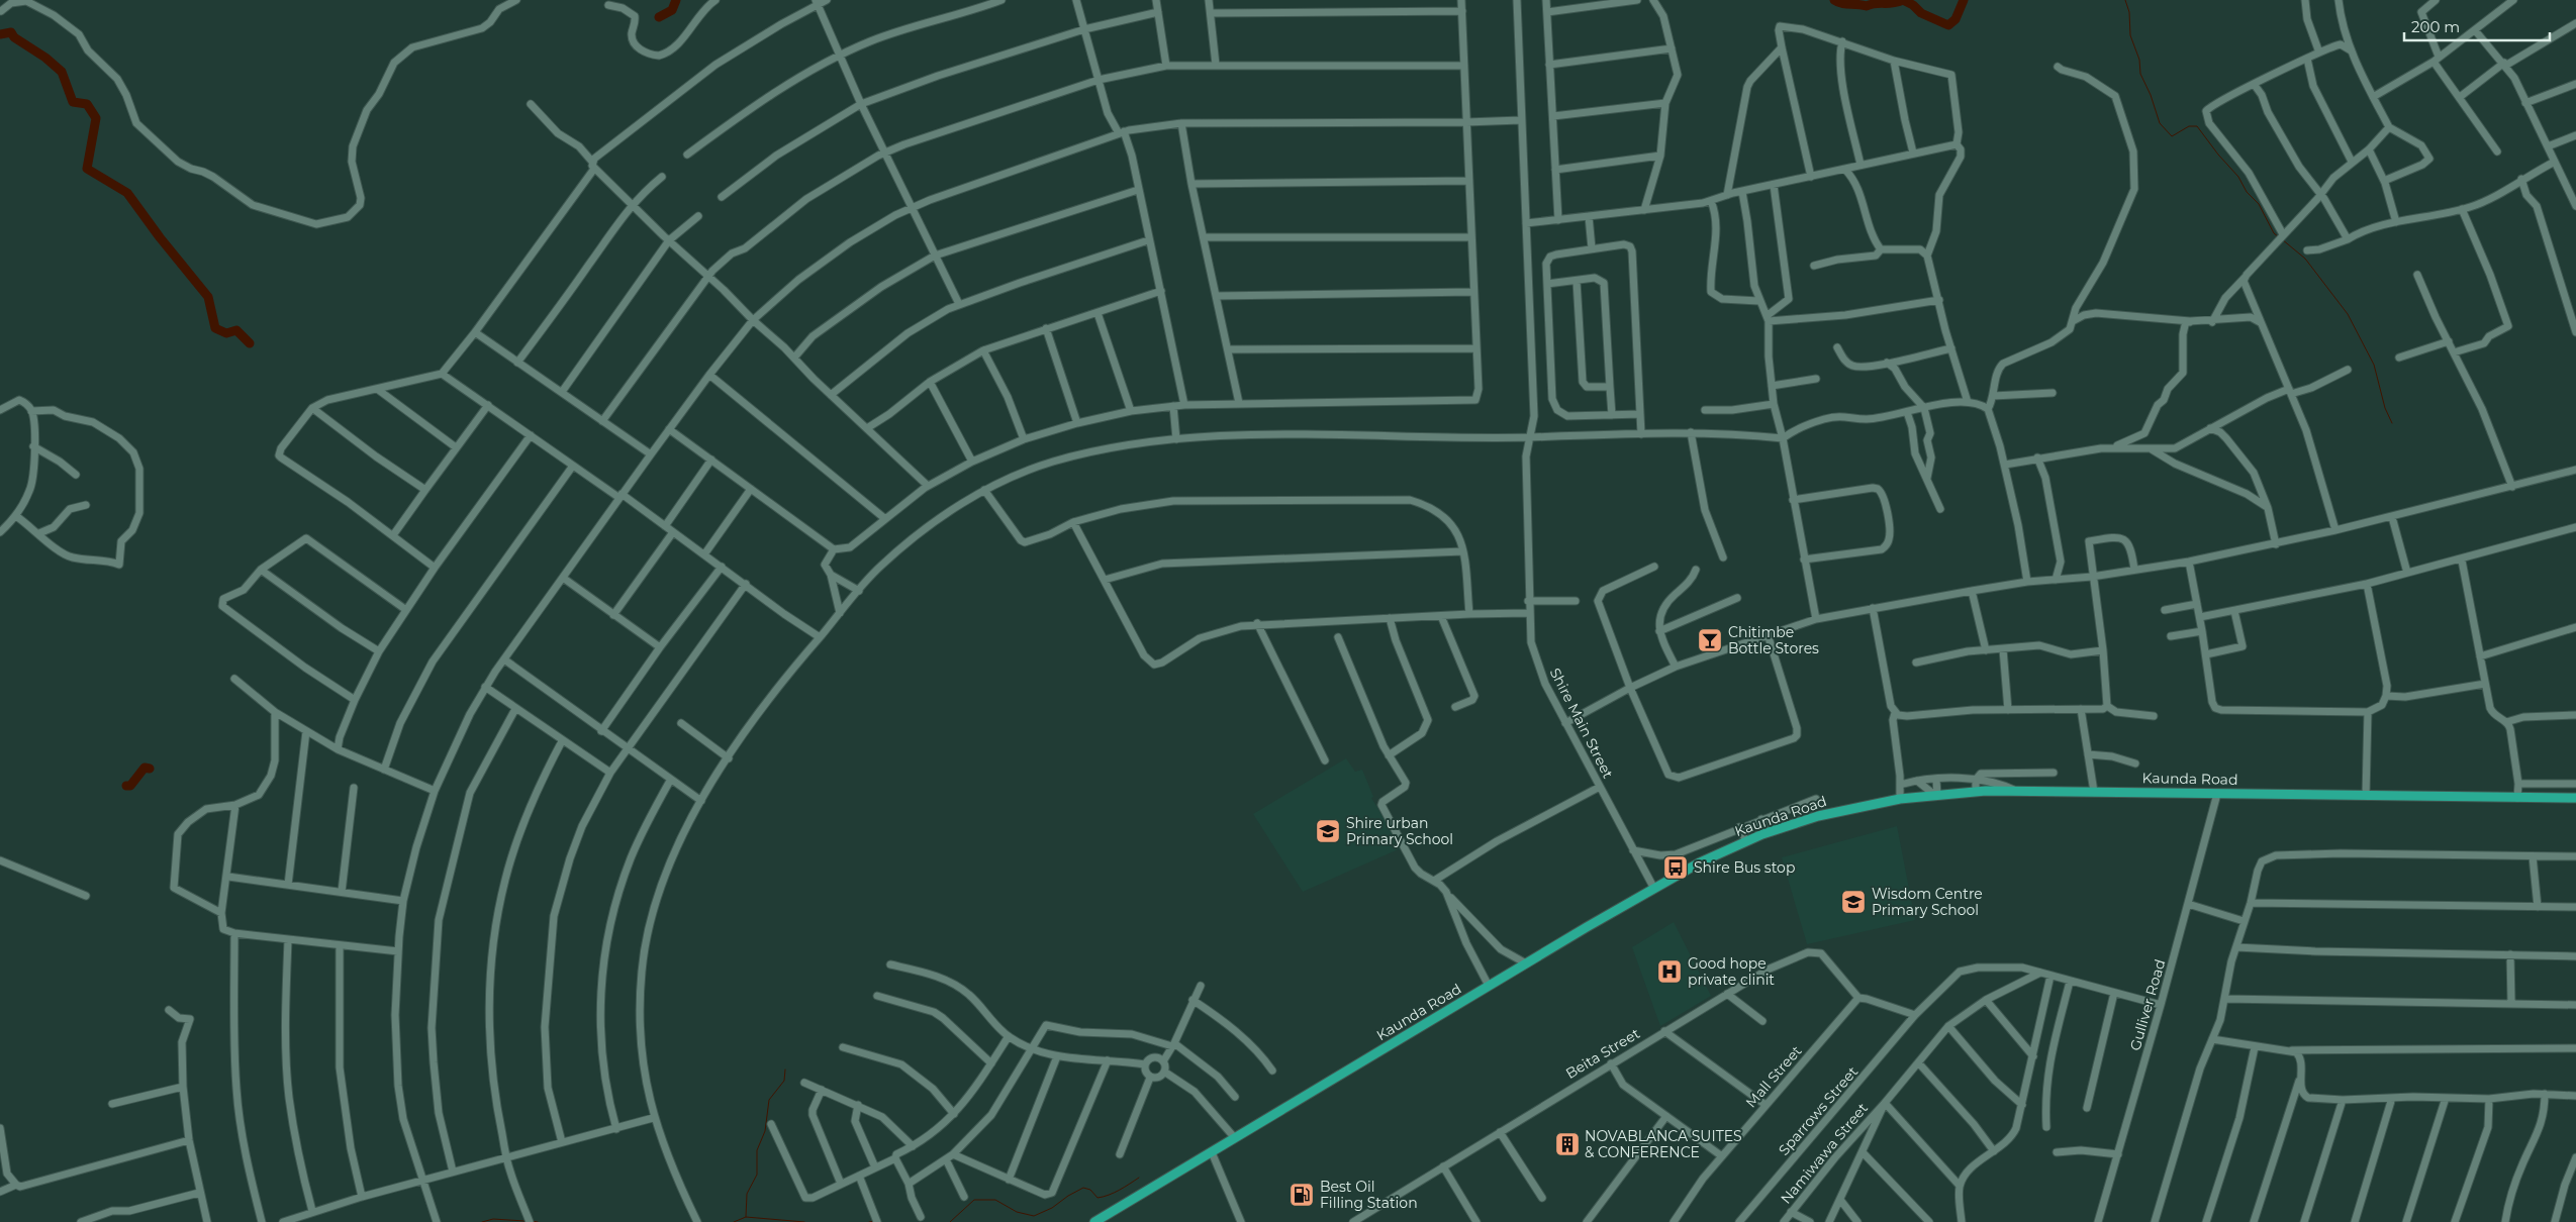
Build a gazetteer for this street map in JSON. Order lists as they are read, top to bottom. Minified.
{"streets":{"main road":["Kaunda Road"],"street":["Shire Main Street","Gulliver Road","Beita Street","Mall Street","Sparrows Street","Namiwawa Street"]},"crossings":[["Shire Main Street","Kaunda Road"],["Kaunda Road","Gulliver Road"],["Gulliver Road","Sparrows Street"],["Beita Street","Mall Street"]],"places":{"bar":["Chitimbe Bottle Stores"],"school or university":["Shire urban Primary School","Wisdom Centre Primary School"],"bus stop":["Shire Bus stop"],"hospital":["Good hope private clinit"],"building":["NOVABLANCA SUITES & CONFERENCE"],"fuel station":["Best Oil Filling Station"]},"scale_bar":"200 m"}
